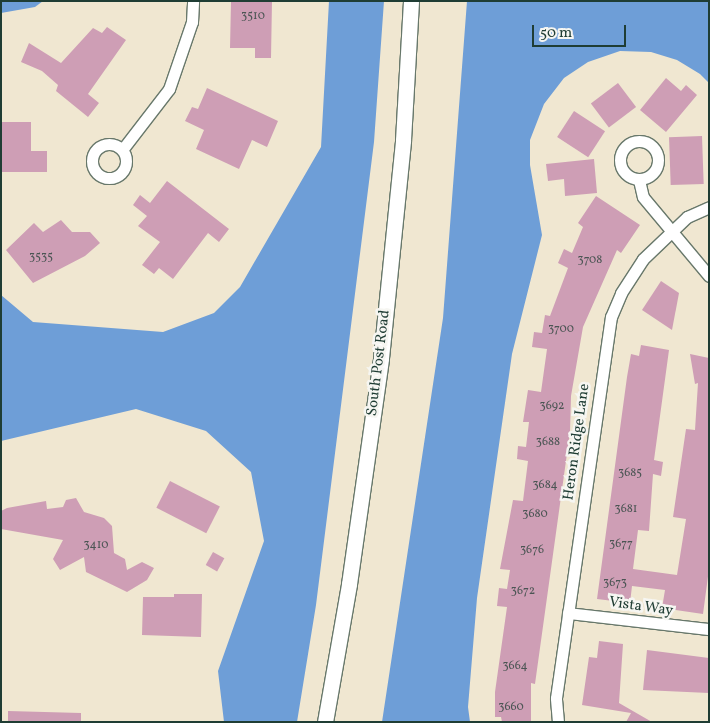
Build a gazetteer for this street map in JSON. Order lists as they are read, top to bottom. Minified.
{"streets":{"street":["South Post Road","Heron Ridge Lane","Vista Way"]},"crossings":[["Heron Ridge Lane","Vista Way"]],"house_numbers":["3510","3535","3708","3700","3692","3688","3685","3684","3681","3680","3677","3410","3676","3673","3672","3664","3660"],"scale_bar":"50 m"}
